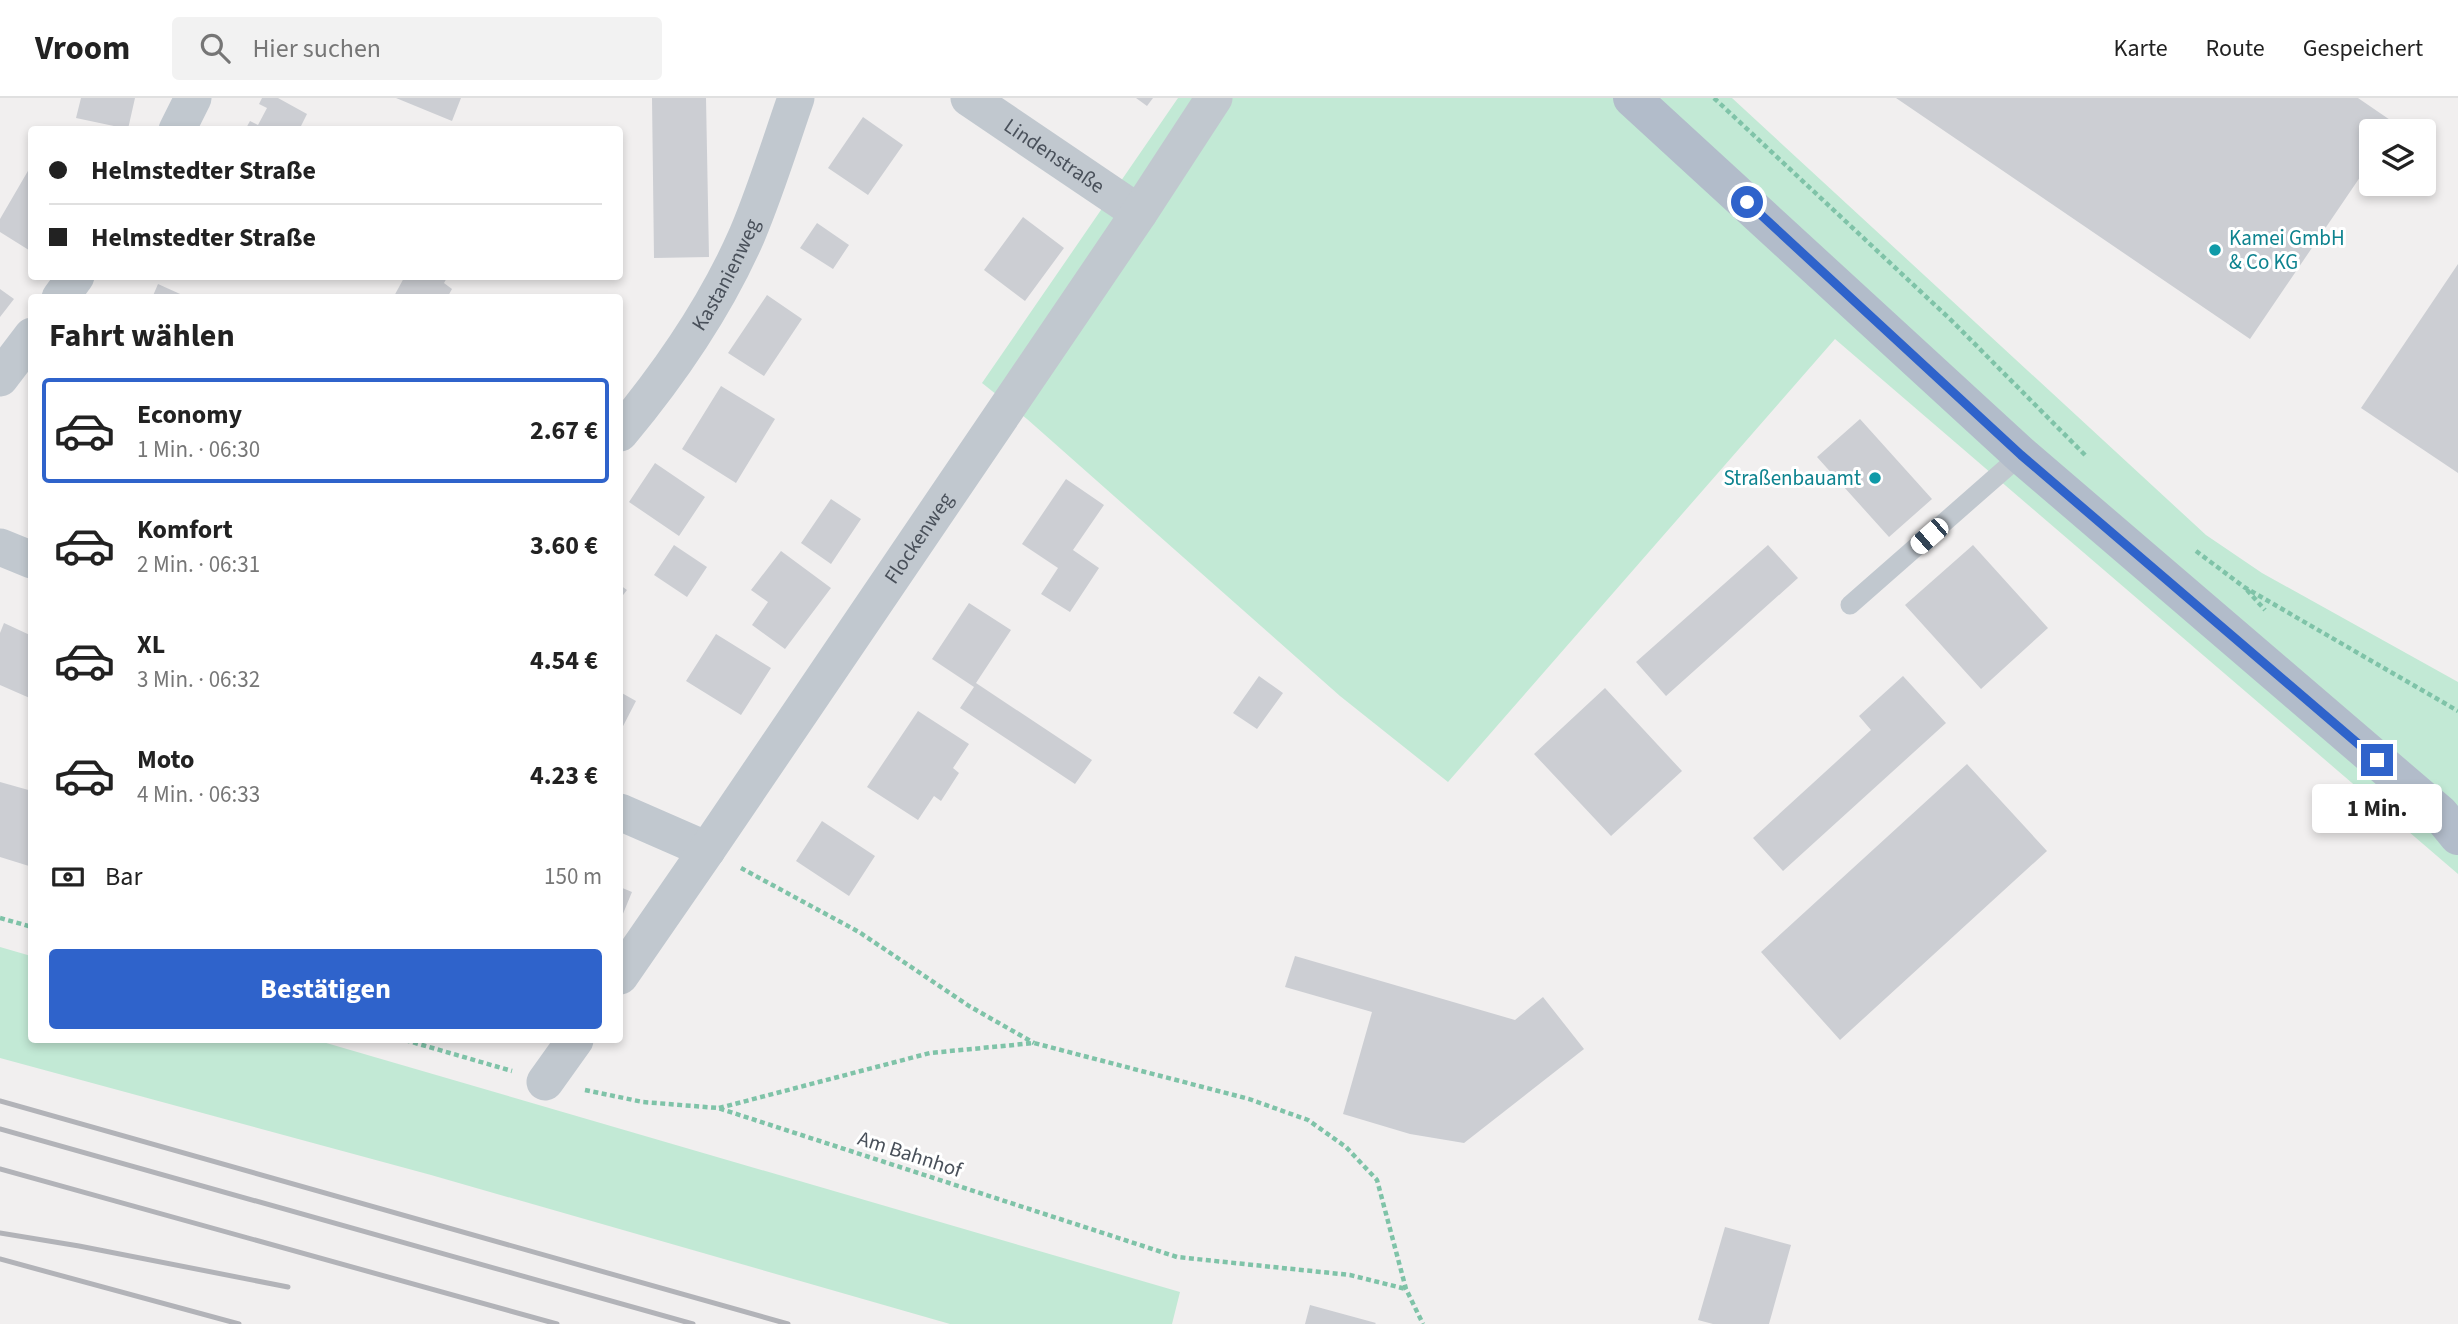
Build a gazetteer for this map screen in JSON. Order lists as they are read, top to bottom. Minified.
{"streets":{"street":["Lindenstraße","Kastanienweg","Flockenweg"],"path":["Am Bahnhof"]},"crossings":[["Lindenstraße","Flockenweg"]],"places":["Kamei GmbH & Co KG","Straßenbauamt"],"page":{"header":"Vroom","search":"Hier suchen","nav":["Karte","Route","Gespeichert"],"banner":["Helmstedter Straße","Helmstedter Straße"],"heading":"Fahrt wählen","list":[{"name":"Economy","note":"1 Min. · 06:30","value":"2.67 €"},{"name":"Komfort","note":"2 Min. · 06:31","value":"3.60 €"},{"name":"XL","note":"3 Min. · 06:32","value":"4.54 €"},{"name":"Moto","note":"4 Min. · 06:33","value":"4.23 €"}],"bubble":"1 Min.","pay":["Bar","150 m"],"buttons":"Bestätigen"}}
